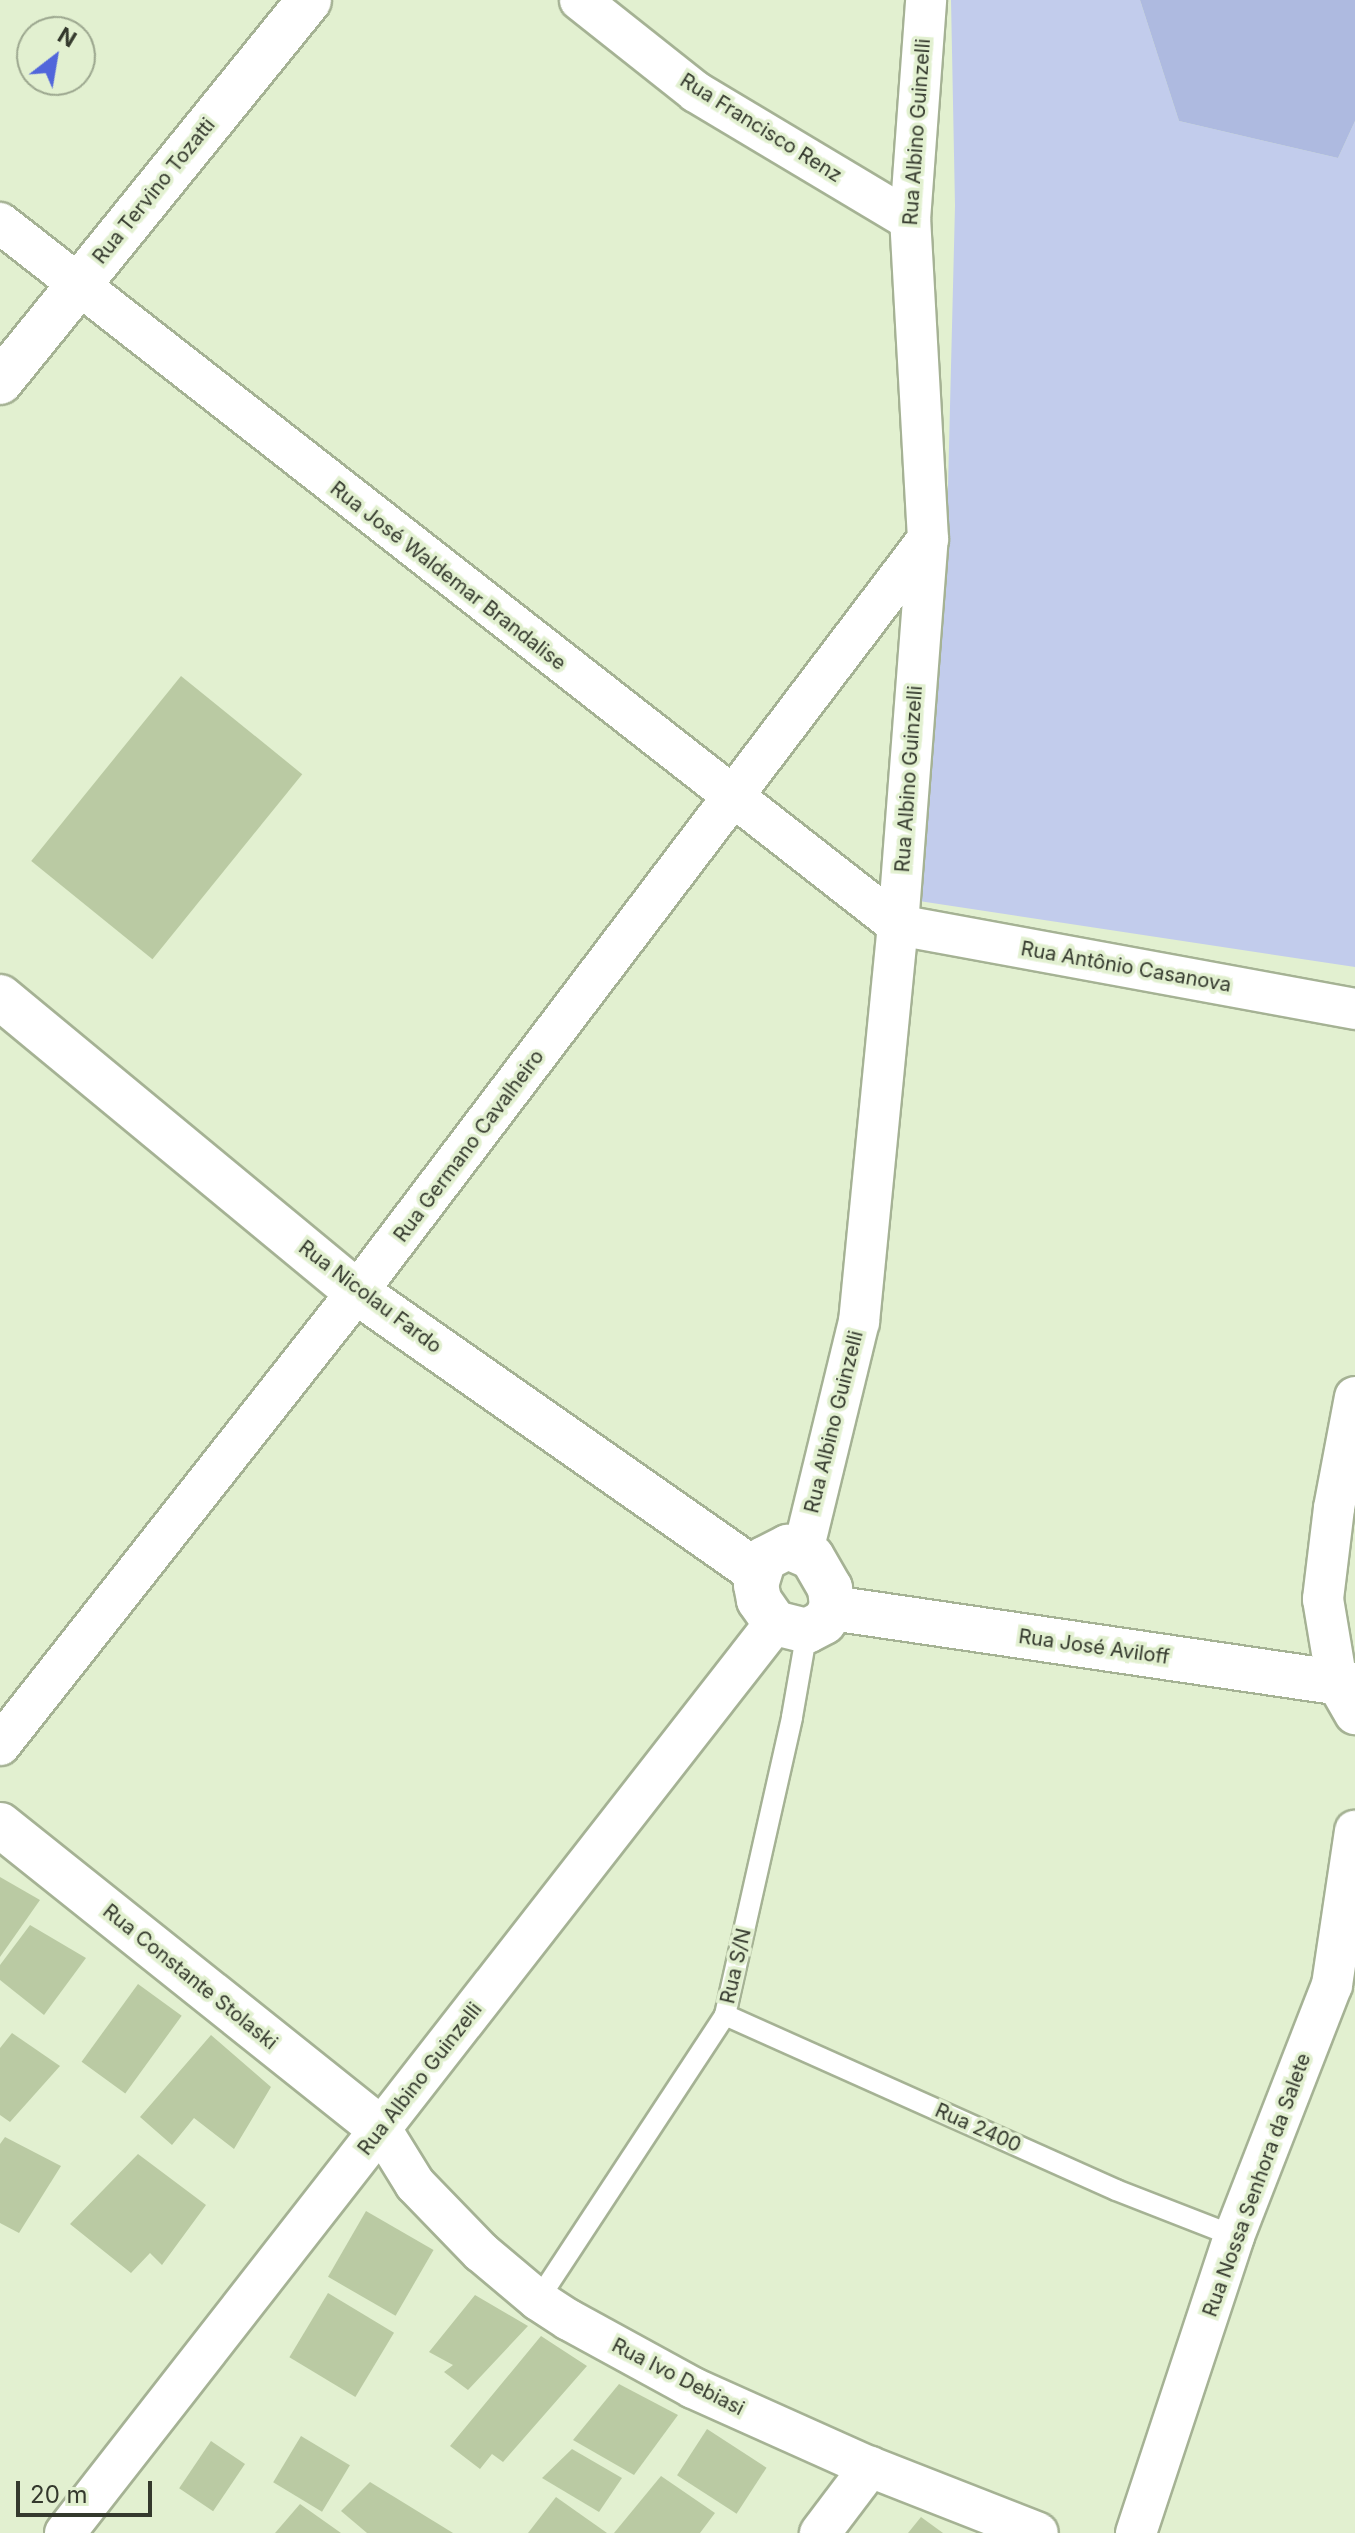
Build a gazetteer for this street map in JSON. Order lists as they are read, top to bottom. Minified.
{"streets":{"street":["Rua Francisco Renz","Rua Albino Guinzelli","Rua Tervino Tozatti","Rua José Waldemar Brandalise","Rua Antônio Casanova","Rua Germano Cavalheiro","Rua Nicolau Fardo","Rua José Aviloff","Rua Constante Stolaski","Rua Nossa Senhora da Salete","Rua Ivo Debiasi"],"lane":["Rua S/N","Rua 2400"]},"crossings":[["Rua Francisco Renz","Rua Albino Guinzelli"],["Rua Albino Guinzelli","Rua José Waldemar Brandalise"],["Rua Albino Guinzelli","Rua Antônio Casanova"],["Rua Albino Guinzelli","Rua Germano Cavalheiro"],["Rua Albino Guinzelli","Rua Nicolau Fardo"],["Rua Albino Guinzelli","Rua José Aviloff"],["Rua Albino Guinzelli","Rua S/N"],["Rua Albino Guinzelli","Rua Constante Stolaski"],["Rua Albino Guinzelli","Rua Ivo Debiasi"],["Rua Tervino Tozatti","Rua José Waldemar Brandalise"],["Rua José Waldemar Brandalise","Rua Antônio Casanova"],["Rua José Waldemar Brandalise","Rua Germano Cavalheiro"],["Rua Germano Cavalheiro","Rua Nicolau Fardo"],["Rua Nicolau Fardo","Rua José Aviloff"],["Rua Nicolau Fardo","Rua S/N"],["Rua José Aviloff","Rua S/N"],["Rua S/N","Rua 2400"],["Rua S/N","Rua Ivo Debiasi"],["Rua Constante Stolaski","Rua Ivo Debiasi"],["Rua 2400","Rua Nossa Senhora da Salete"]],"scale_bar":"20 m","north":"top right"}
